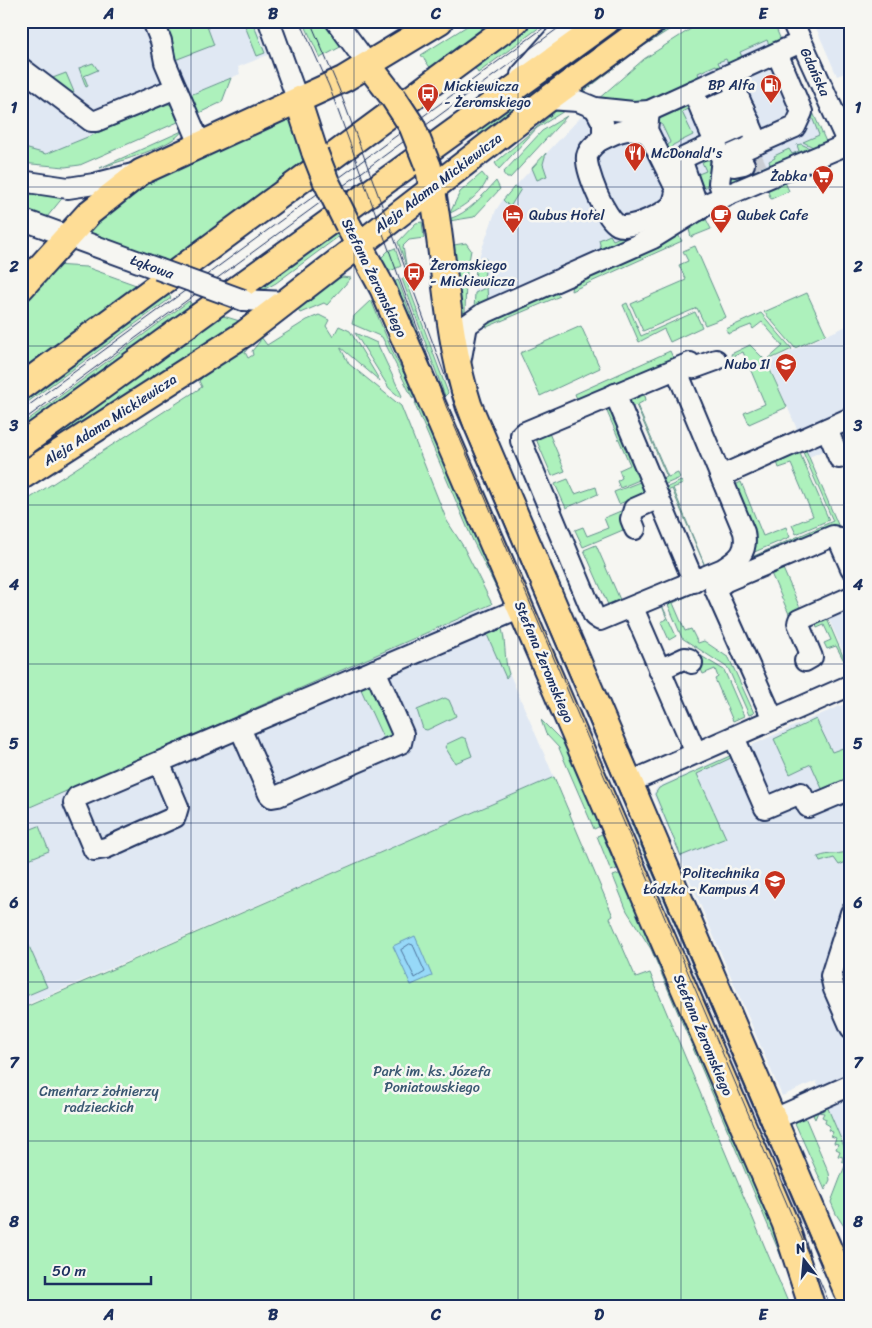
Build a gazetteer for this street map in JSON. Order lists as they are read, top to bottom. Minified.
{"streets":{"main road":["Aleja Adama Mickiewicza","Stefana Żeromskiego"],"street":["Gdańska","Łąkowa"]},"crossings":[["Aleja Adama Mickiewicza","Łąkowa"],["Aleja Adama Mickiewicza","Stefana Żeromskiego"]],"parks":["Park im. ks. Józefa Poniatowskiego","Cmentarz żołnierzy radzieckich"],"places":{"fuel station":["BP Alfa"],"bus stop":["Mickiewicza - Żeromskiego","Żeromskiego - Mickiewicza"],"restaurant":["McDonald's"],"supermarket":["Żabka"],"hotel":["Qubus Hotel"],"cafe":["Qubek Cafe"],"school or university":["Nubo II","Politechnika Łódzka - Kampus A"]},"scale_bar":"50 m","north":"top","grid":{"columns":["A","B","C","D","E"],"rows":["1","2","3","4","5","6","7","8"]}}
